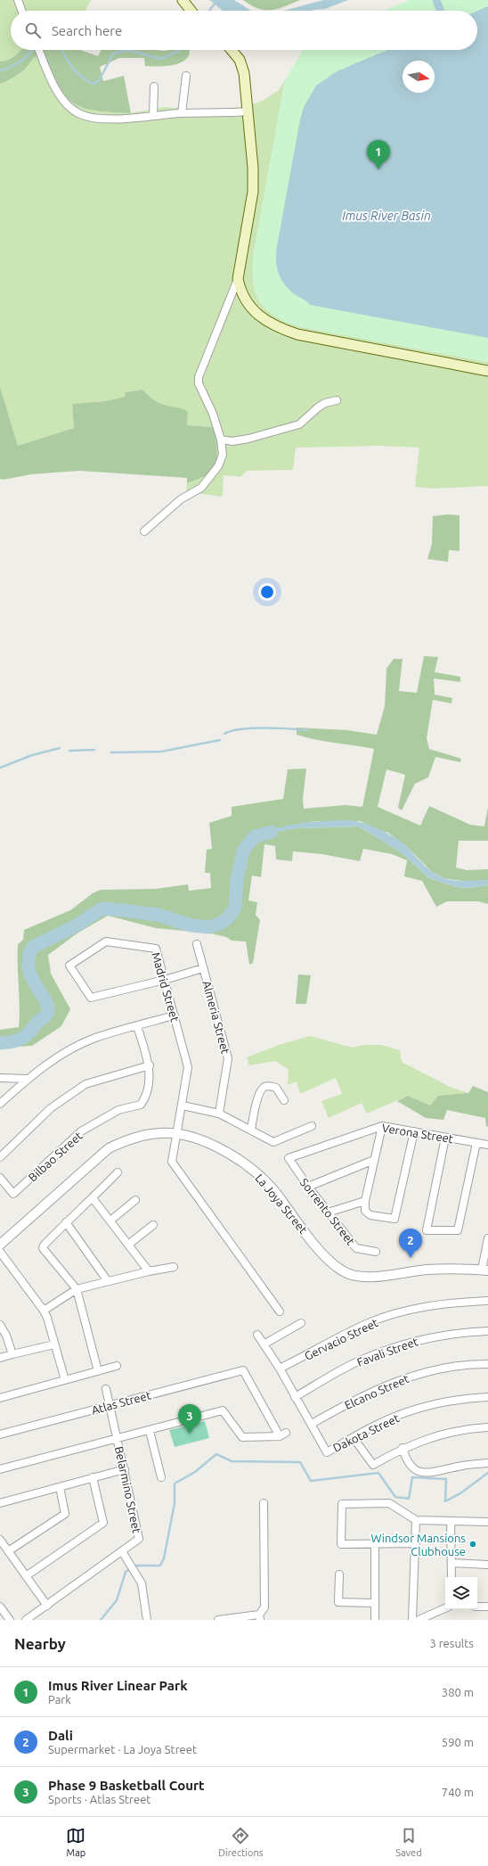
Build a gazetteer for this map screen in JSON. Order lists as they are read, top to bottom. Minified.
{"streets":{"street":["Madrid Street","Almeria Street","Verona Street","Bilbao Street","La Joya Street","Sorrento Street","Gervacio Street","Favali Street","Elcano Street","Atlas Street","Dakota Street","Belarmino Street"]},"crossings":[["Madrid Street","La Joya Street"],["Verona Street","Sorrento Street"],["Elcano Street","Dakota Street"],["Atlas Street","Belarmino Street"]],"water":["Imus River Basin"],"places":["Windsor Mansions Clubhouse"],"north":"right","page":{"search":"Search here","pins":["1","2","3"],"heading":["Nearby","3 results"],"list":[{"mark":"1","name":"Imus River Linear Park","note":"Park","value":"380 m"},{"mark":"2","name":"Dali","note":"Supermarket · La Joya Street","value":"590 m"},{"mark":"3","name":"Phase 9 Basketball Court","note":"Sports · Atlas Street","value":"740 m"}],"nav":["Map","Directions","Saved"]}}
